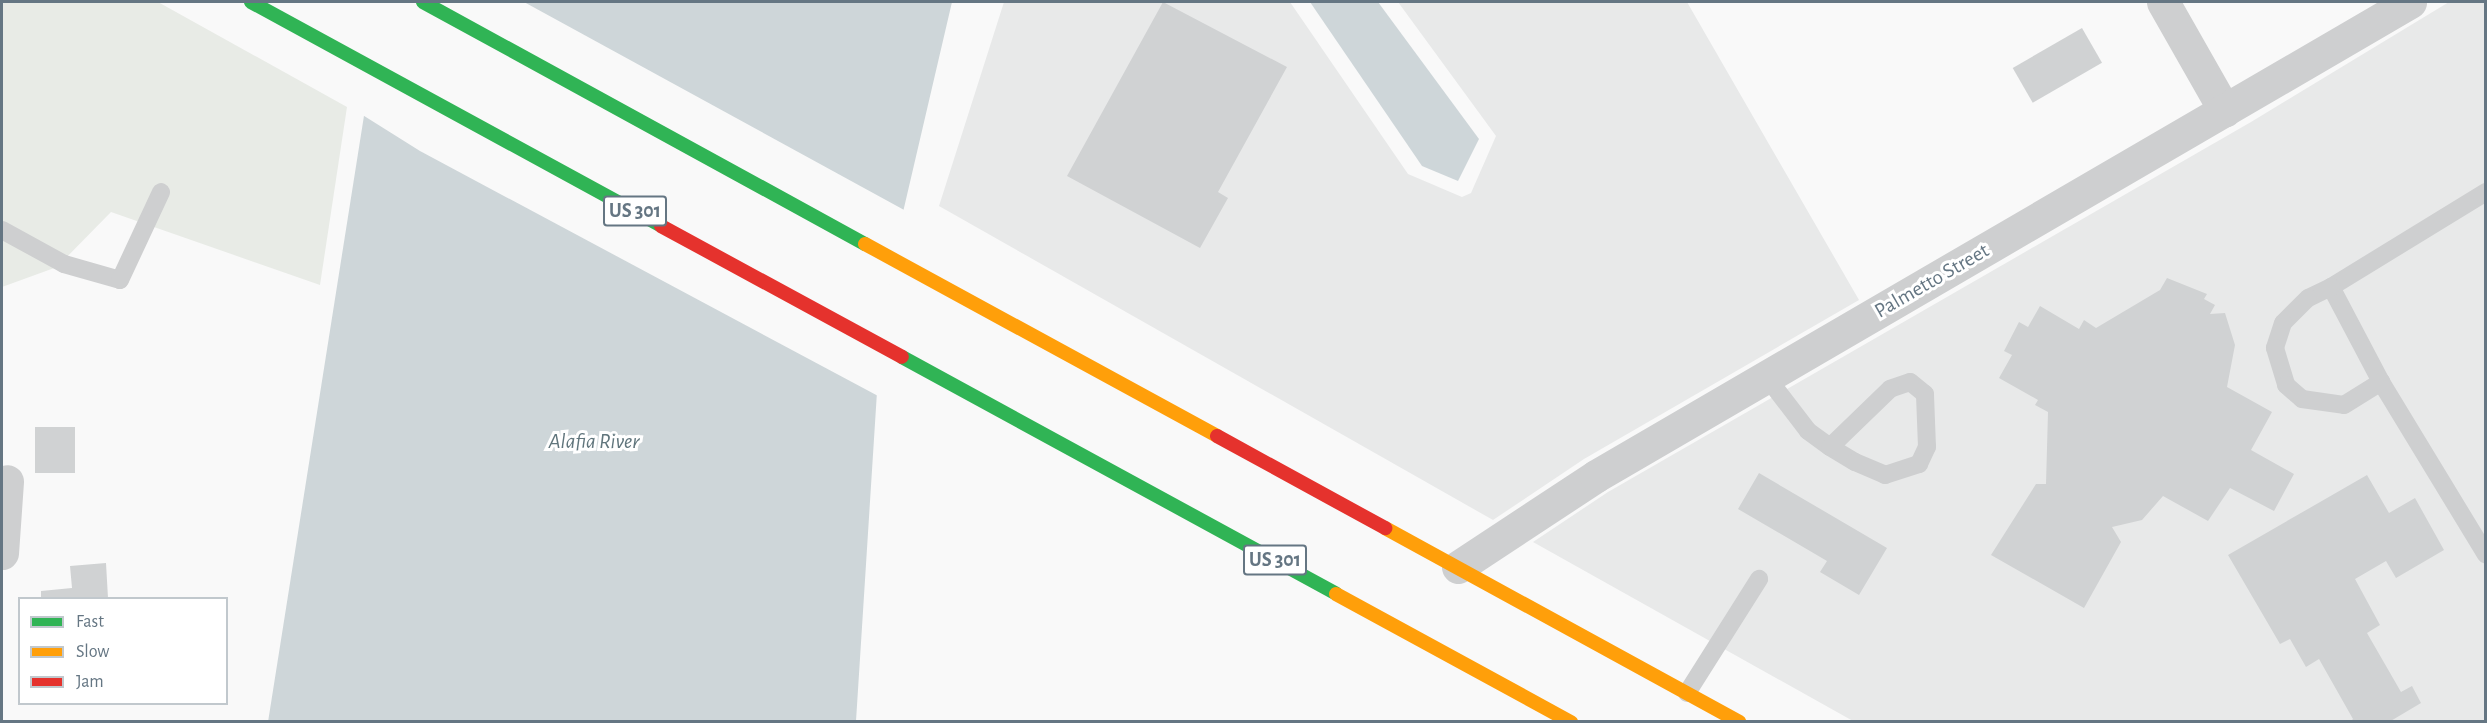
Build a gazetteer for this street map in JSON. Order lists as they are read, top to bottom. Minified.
{"streets":{"main road":["US 301"],"street":["Palmetto Street"]},"water":["Alafia River"],"legend":["Fast","Slow","Jam"]}
